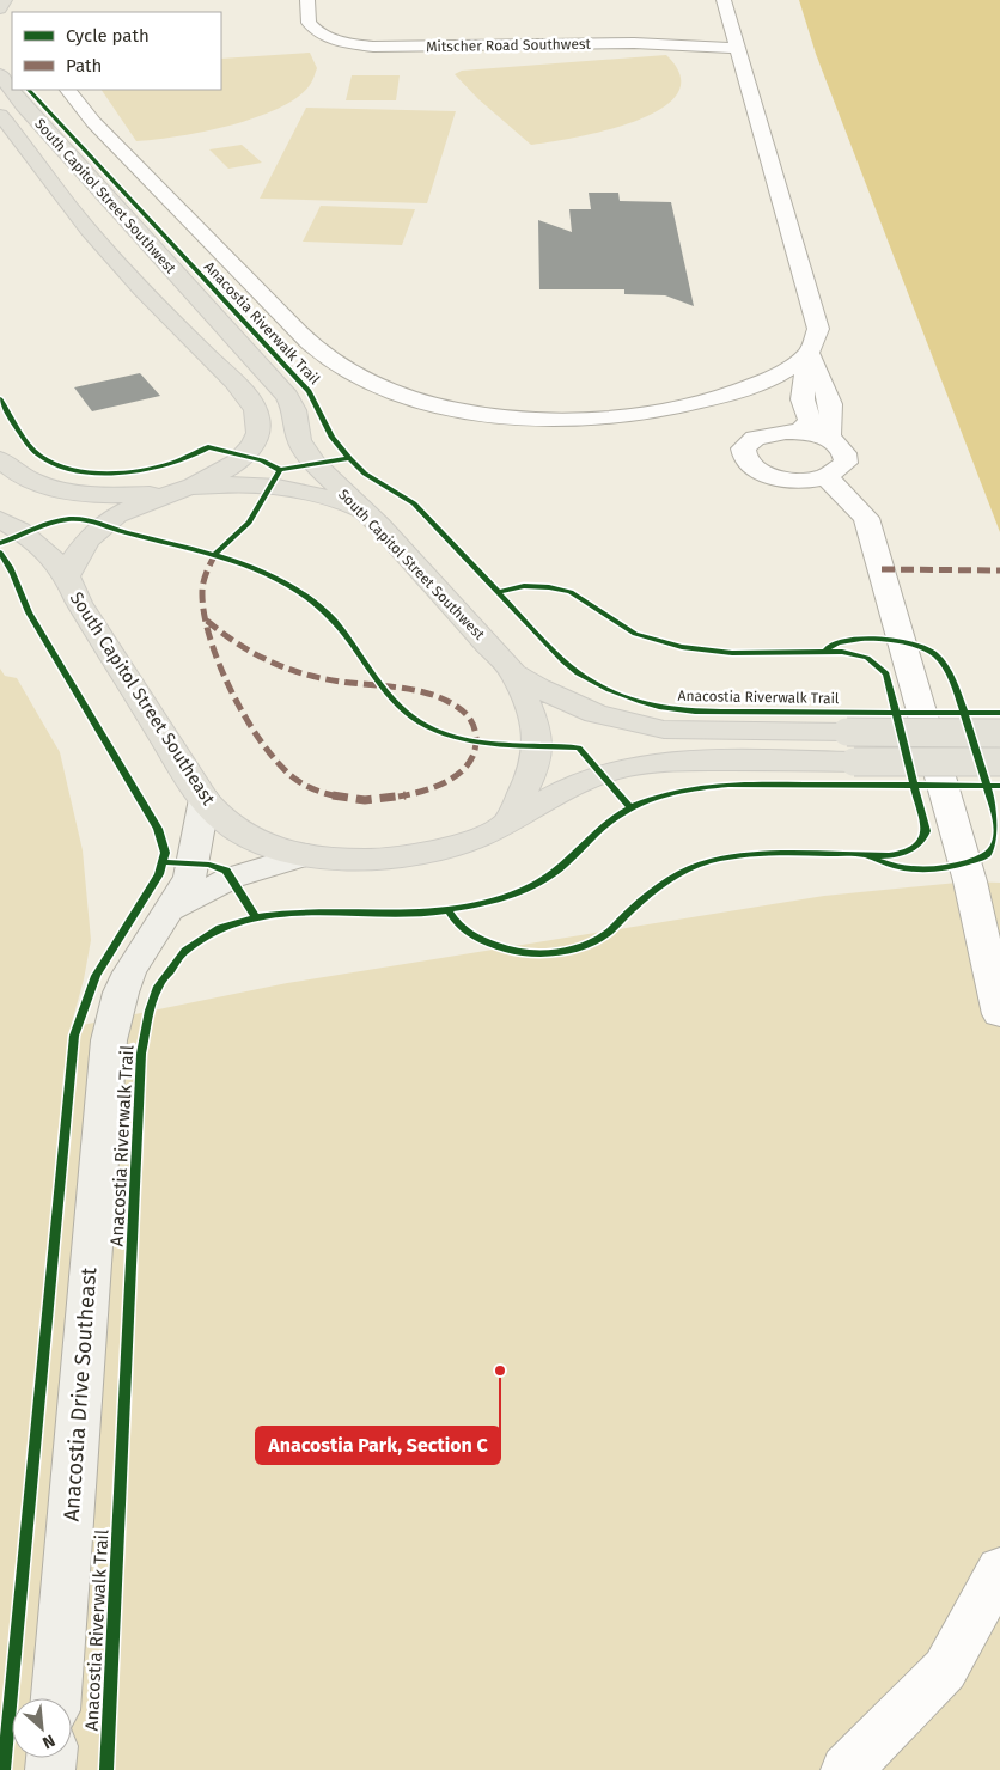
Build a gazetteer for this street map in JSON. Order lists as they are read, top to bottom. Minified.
{"streets":{"main road":["South Capitol Street Southwest","South Capitol Street Southeast"],"street":["Mitscher Road Southwest","Anacostia Drive Southeast"],"cycle path":["Anacostia Riverwalk Trail"]},"crossings":[["South Capitol Street Southeast","Anacostia Drive Southeast"]],"places":["Anacostia Park, Section C"],"legend":["Cycle path","Path"],"north":"bottom right"}
